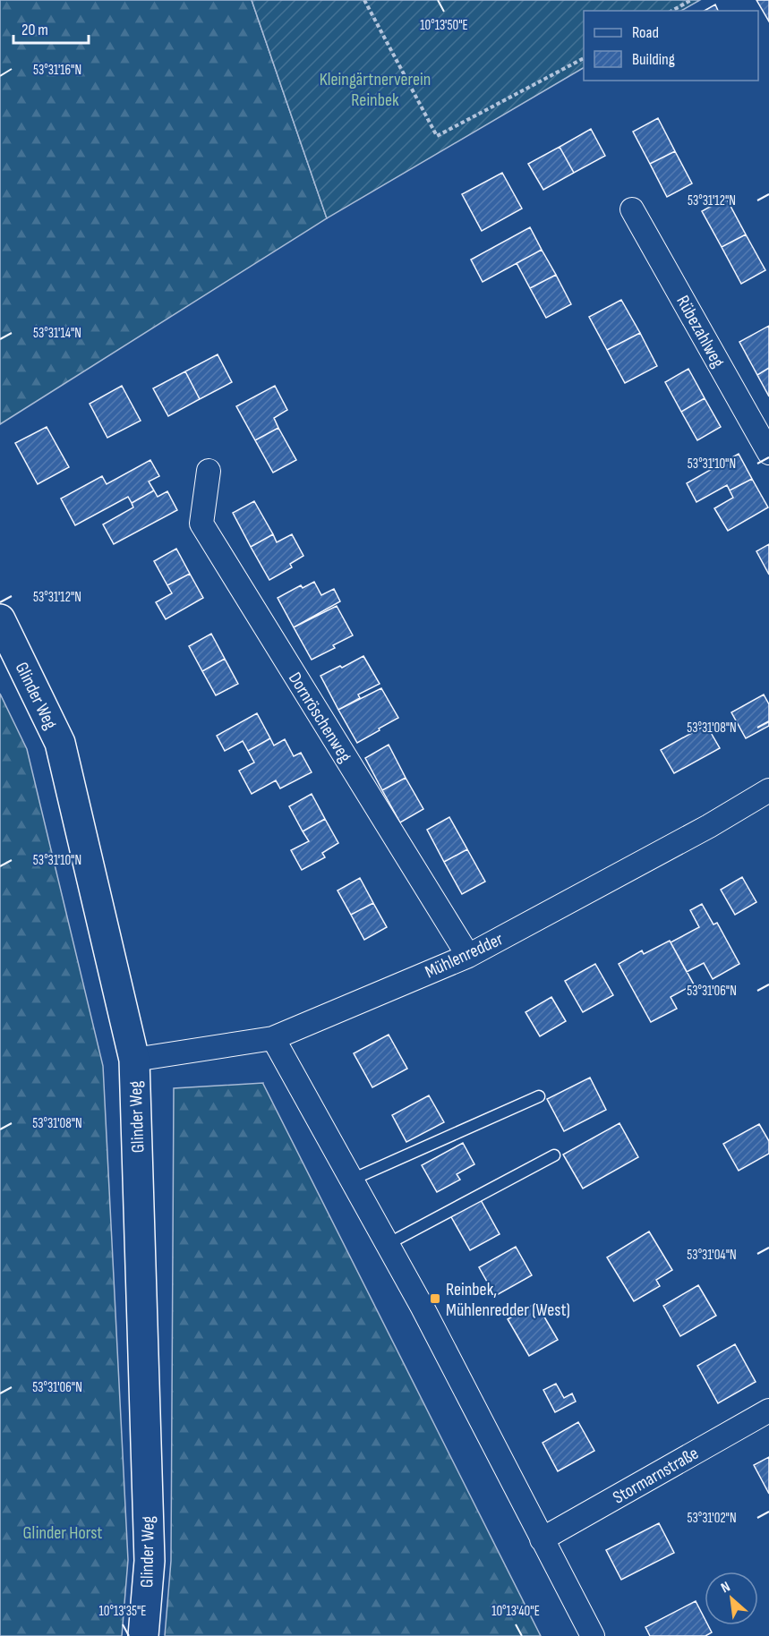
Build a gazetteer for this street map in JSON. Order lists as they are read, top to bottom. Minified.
{"streets":{"main road":["Glinder Weg"],"street":["Rübezahlweg","Dornröschenweg","Mühlenredder","Stormarnstraße"]},"crossings":[["Glinder Weg","Mühlenredder"],["Dornröschenweg","Mühlenredder"]],"parks":["Kleingärtnerverein Reinbek","Glinder Horst"],"places":{"transit":["Reinbek, Mühlenredder (West)"]},"legend":["Road","Building"],"scale_bar":"20 m","north":"top left","coordinates":["10°13'50\"E","53°31'16\"N","53°31'12\"N","53°31'14\"N","53°31'10\"N","53°31'08\"N","53°31'06\"N","53°31'04\"N","53°31'02\"N","10°13'35\"E","10°13'40\"E"]}
